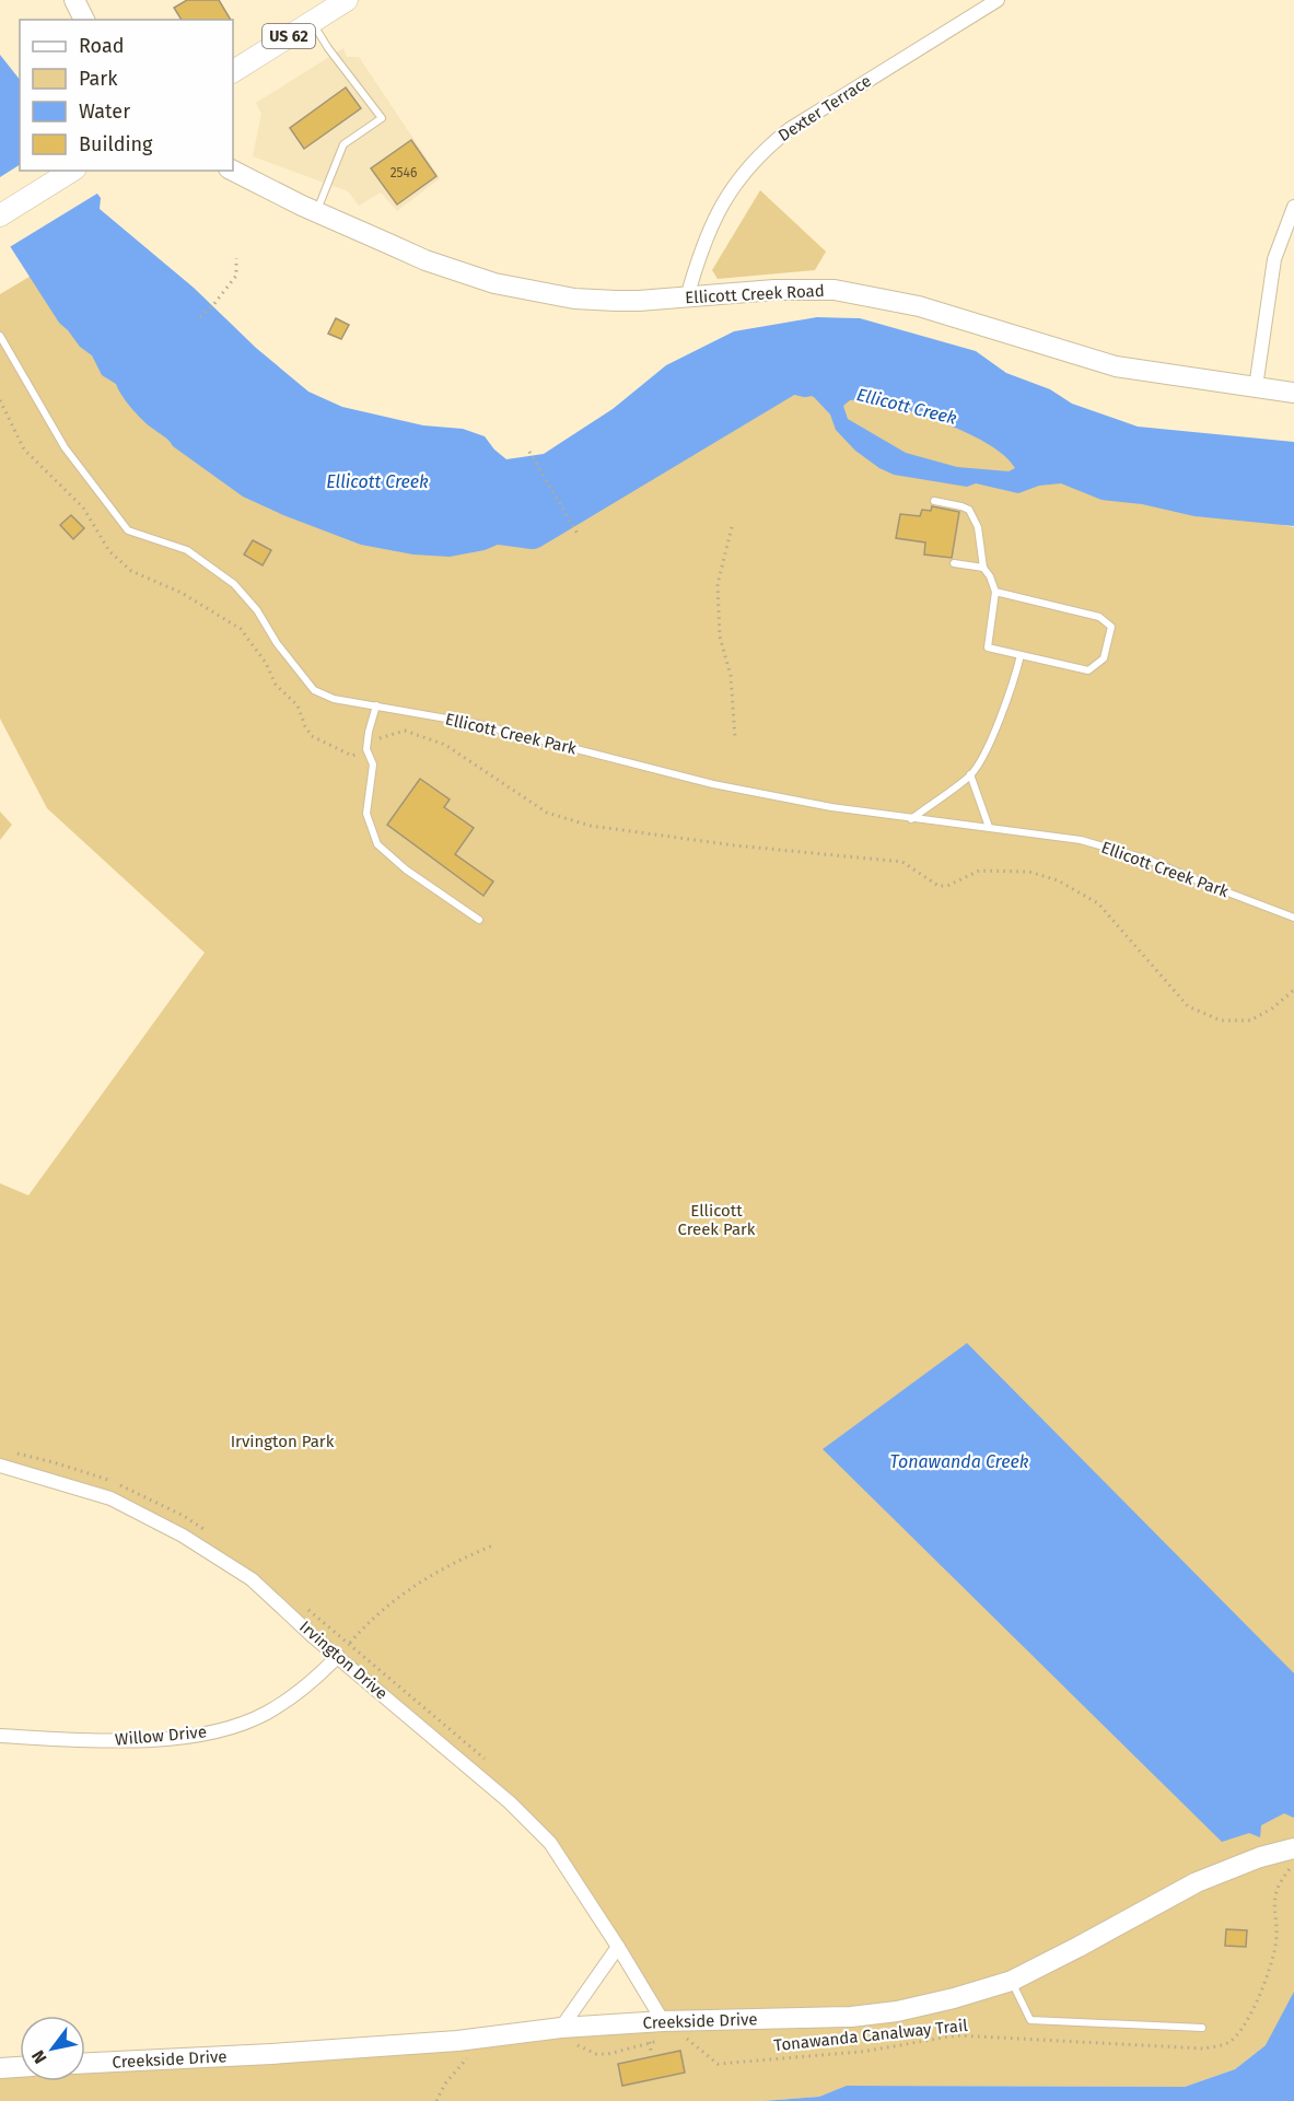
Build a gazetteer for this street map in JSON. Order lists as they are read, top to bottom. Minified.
{"streets":{"main road":["US 62"],"street":["Dexter Terrace","Ellicott Creek Road","Irvington Drive","Willow Drive","Creekside Drive"],"lane":["Ellicott Creek Park"],"path":["Tonawanda Canalway Trail"]},"crossings":[["Dexter Terrace","Ellicott Creek Road"],["Irvington Drive","Willow Drive"],["Irvington Drive","Creekside Drive"]],"water":["Ellicott Creek","Tonawanda Creek"],"parks":["Ellicott Creek Park","Irvington Park"],"house_numbers":["2546"],"legend":["Road","Park","Water","Building"],"north":"bottom left"}
